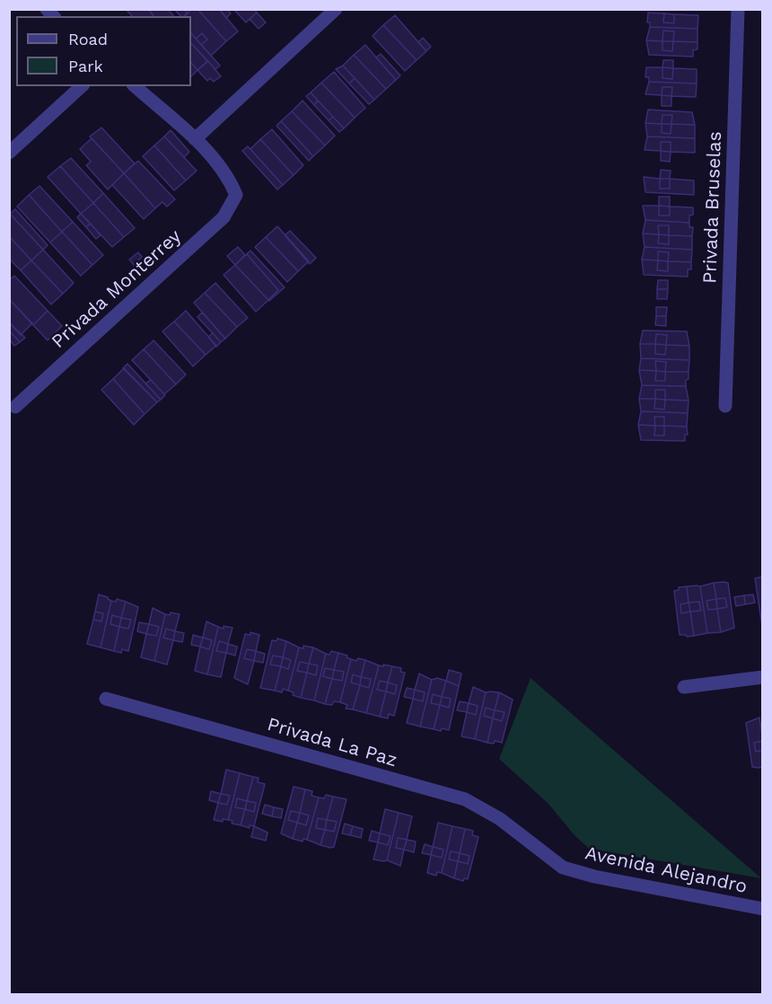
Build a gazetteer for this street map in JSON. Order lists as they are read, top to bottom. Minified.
{"streets":{"street":["Privada Bruselas","Privada Monterrey","Privada La Paz","Avenida Alejandro"]},"crossings":[["Privada La Paz","Avenida Alejandro"]],"legend":["Road","Park"]}
